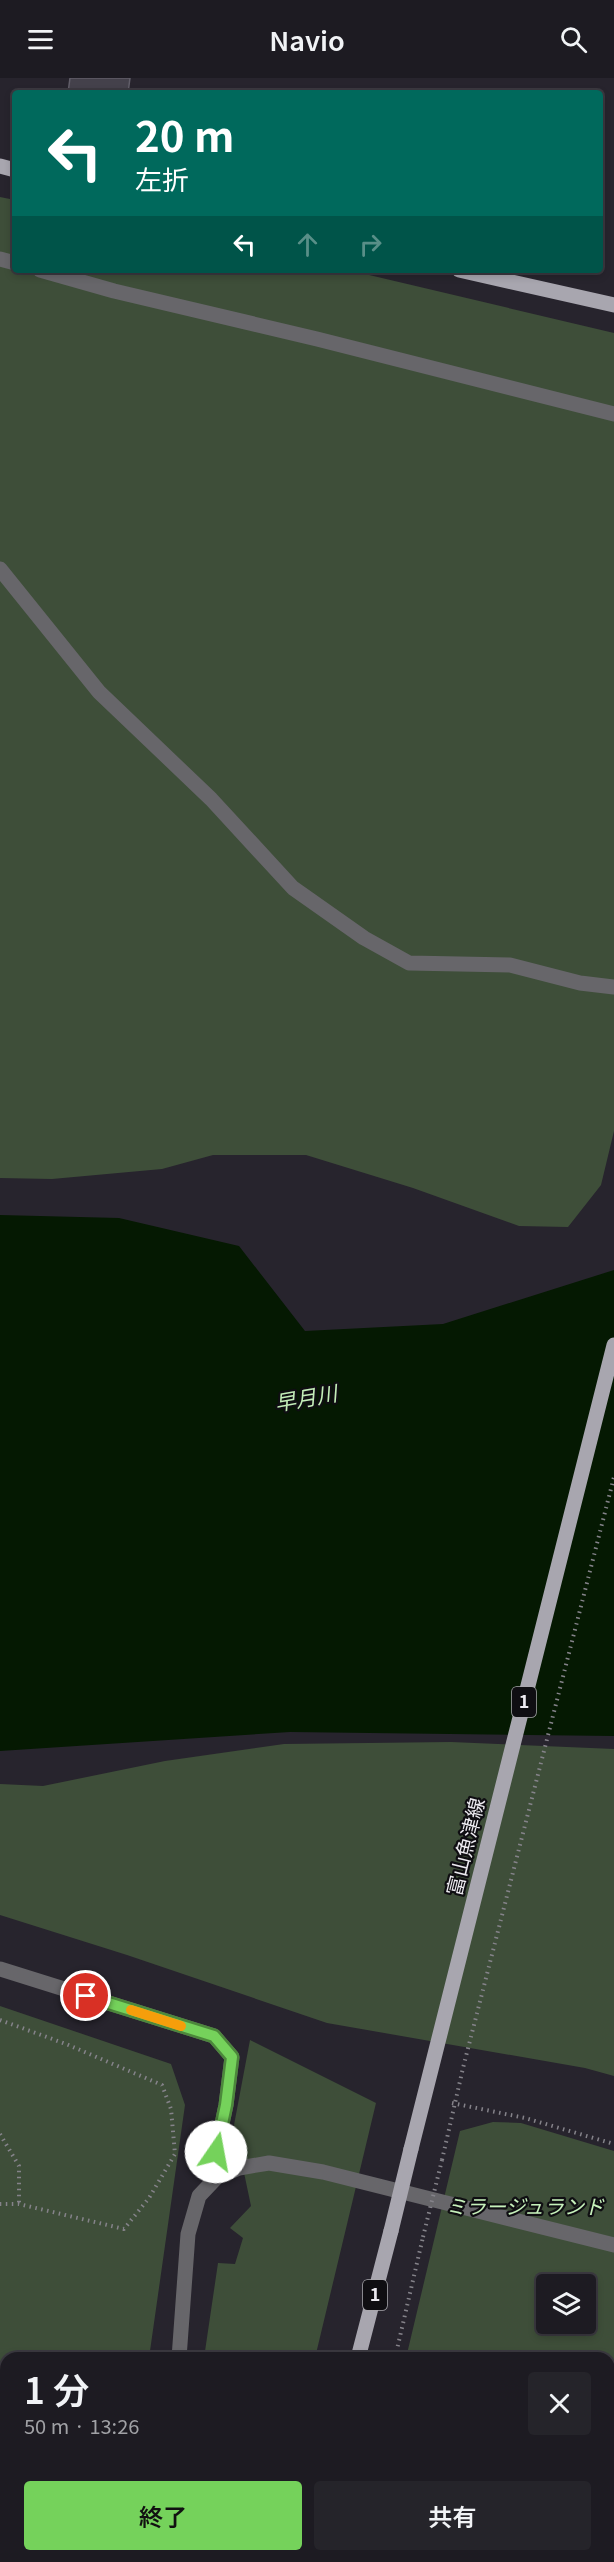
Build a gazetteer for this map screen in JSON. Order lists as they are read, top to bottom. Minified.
{"streets":{"main road":["1","富山魚津線"]},"water":["早月川"],"parks":["ミラージュランド"],"page":{"header":"Navio","turn":["20 m","左折"],"heading":["1 分","50 m · 13:26"],"buttons":["終了","共有"]}}
